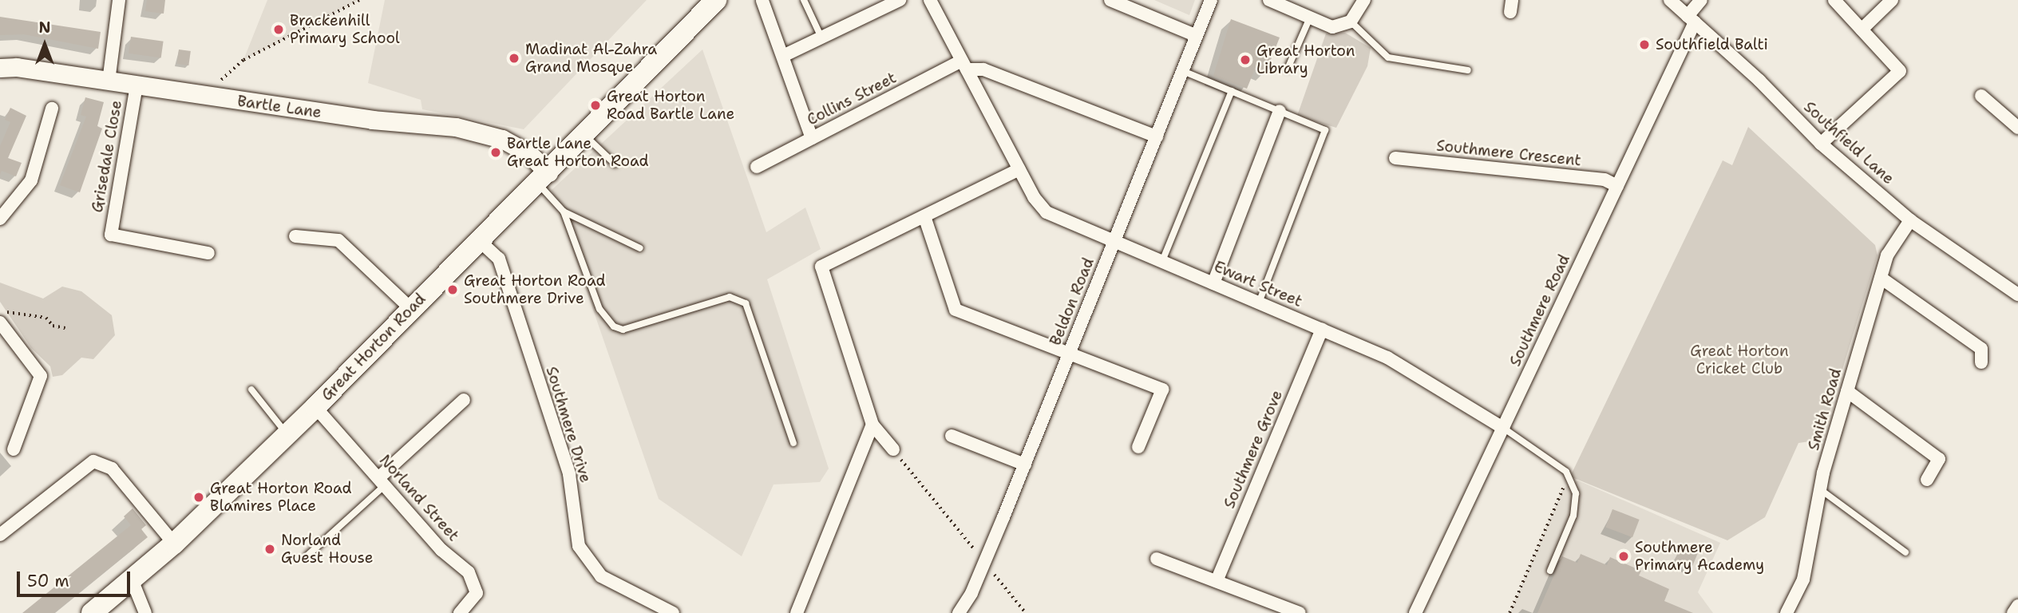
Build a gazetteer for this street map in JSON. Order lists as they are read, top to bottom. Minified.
{"streets":{"main road":["Great Horton Road"],"street":["Collins Street","Bartle Lane","Southfield Lane","Southmere Crescent","Grisedale Close","Ewart Street","Beldon Road","Southmere Road","Smith Road","Southmere Drive","Southmere Grove","Norland Street"]},"crossings":[["Collins Street","Ewart Street"],["Bartle Lane","Grisedale Close"],["Bartle Lane","Great Horton Road"],["Southfield Lane","Southmere Road"],["Southfield Lane","Smith Road"],["Southmere Crescent","Southmere Road"],["Ewart Street","Beldon Road"],["Ewart Street","Southmere Road"],["Ewart Street","Southmere Grove"],["Great Horton Road","Southmere Drive"],["Great Horton Road","Norland Street"]],"parks":["Great Horton Cricket Club"],"places":["Brackenhill Primary School","Southfield Balti","Madinat Al-Zahra Grand Mosque","Great Horton Library","Great Horton Road Bartle Lane","Bartle Lane Great Horton Road","Great Horton Road Southmere Drive","Great Horton Road Blamires Place","Norland Guest House","Southmere Primary Academy"],"scale_bar":"50 m","north":"top"}
